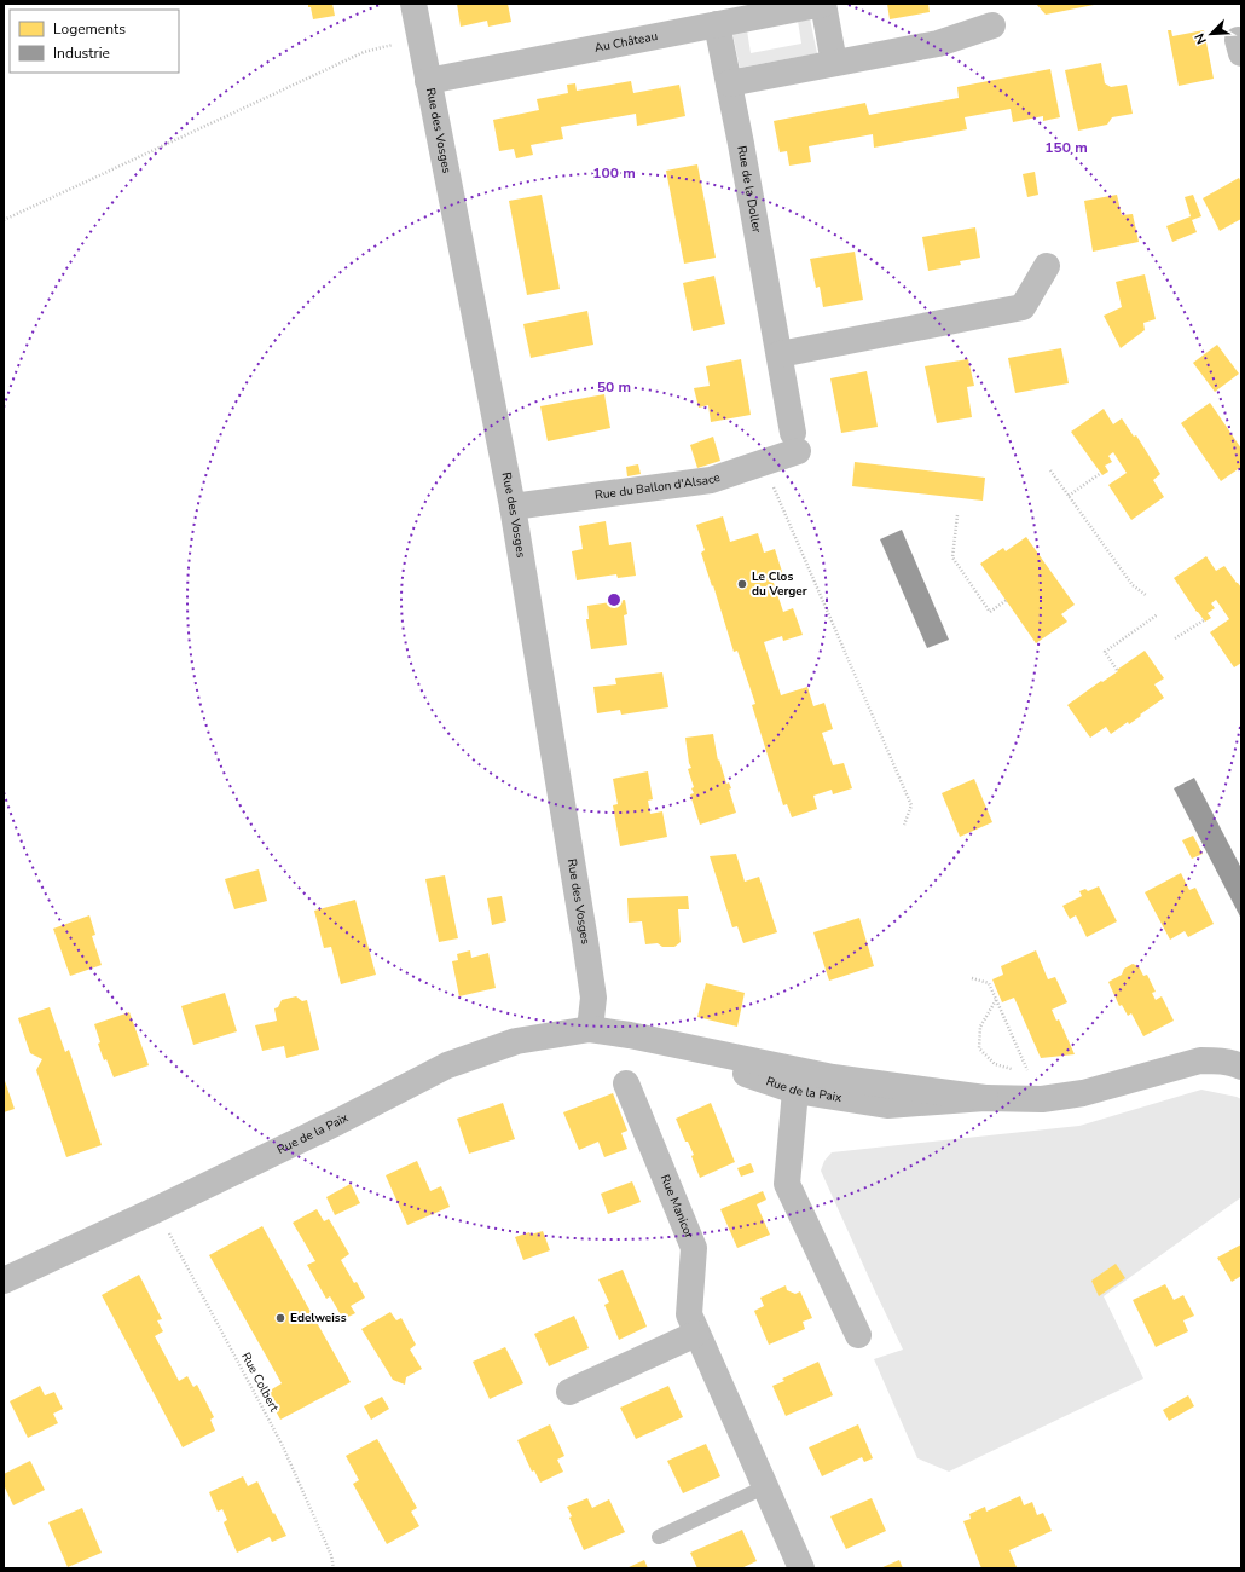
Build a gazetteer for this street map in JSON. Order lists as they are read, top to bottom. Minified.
{"streets":{"street":["Au Château","Rue des Vosges","Rue de la Doller","Rue du Ballon d'Alsace","Rue de la Paix","Rue Manicor"],"path":["Rue Colbert"]},"crossings":[["Au Château","Rue des Vosges"],["Au Château","Rue de la Doller"],["Rue des Vosges","Rue du Ballon d'Alsace"],["Rue des Vosges","Rue de la Paix"],["Rue de la Doller","Rue du Ballon d'Alsace"],["Rue de la Paix","Rue Colbert"]],"places":["Le Clos du Verger","Edelweiss"],"legend":["Logements","Industrie"],"north":"bottom left","rings":["150 m","100 m","50 m"]}
